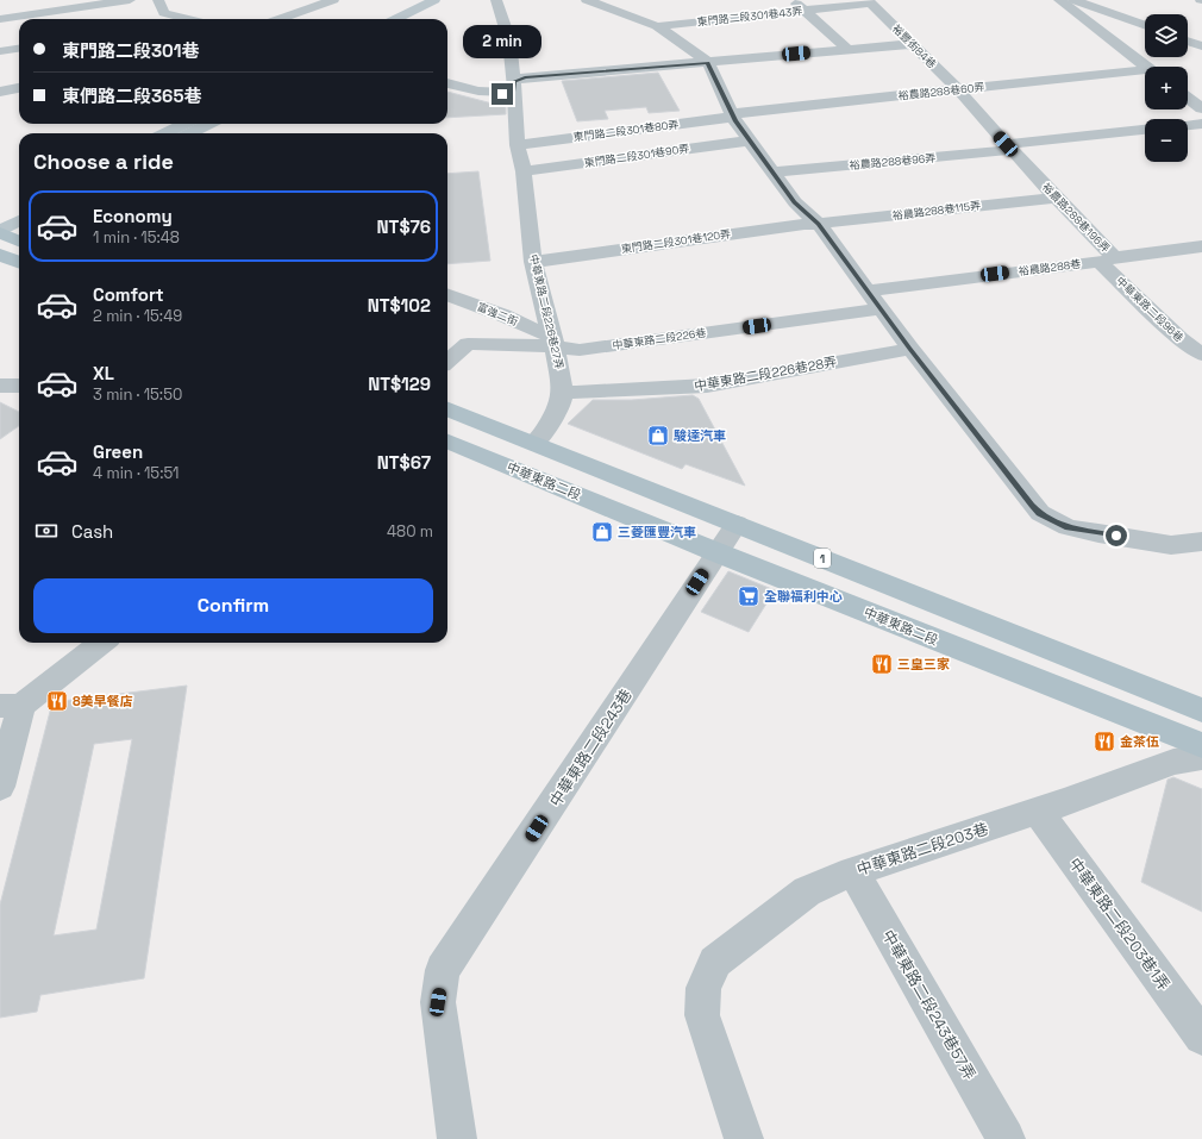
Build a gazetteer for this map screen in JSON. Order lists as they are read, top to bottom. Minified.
{"streets":{"main road":["中華東路二段","1"],"street":["東門路二段301巷43弄","裕豐街84巷","裕農路288巷60弄","東門路二段301巷80弄","東門路二段301巷90弄","裕農路288巷96弄","裕農路288巷115弄","裕農路288巷196弄","東門路二段301巷120弄","裕農路288巷","中華東路二段96巷","中華東路二段226巷27弄","富強二街","中華東路二段226巷","中華東路二段226巷28弄","中華東路二段243巷","中華東路二段203巷","中華東路二段203巷1弄","中華東路二段243巷57弄"]},"crossings":[["東門路二段301巷43弄","裕豐街84巷"],["裕豐街84巷","裕農路288巷60弄"],["裕豐街84巷","裕農路288巷96弄"],["裕豐街84巷","裕農路288巷196弄"],["裕農路288巷60弄","東門路二段301巷80弄"],["東門路二段301巷80弄","中華東路二段226巷27弄"],["東門路二段301巷90弄","中華東路二段226巷27弄"],["裕農路288巷115弄","裕農路288巷196弄"],["裕農路288巷115弄","東門路二段301巷120弄"],["裕農路288巷196弄","裕農路288巷"],["裕農路288巷196弄","中華東路二段96巷"],["東門路二段301巷120弄","中華東路二段226巷27弄"],["裕農路288巷","中華東路二段96巷"],["中華東路二段226巷27弄","富強二街"],["中華東路二段226巷27弄","中華東路二段226巷"],["中華東路二段226巷27弄","中華東路二段226巷28弄"],["中華東路二段226巷27弄","1"],["富強二街","中華東路二段226巷"],["中華東路二段","中華東路二段243巷"],["1","中華東路二段243巷"],["中華東路二段203巷","中華東路二段203巷1弄"],["中華東路二段203巷","中華東路二段243巷57弄"]],"places":{"shop":["駿達汽車","三菱匯豐汽車"],"supermarket":["全聯福利中心"],"restaurant":["三皇三家","8美早餐店","金茶伍"]},"page":{"map_buttons":["+","−"],"banner":["東門路二段301巷","東們路二段365巷"],"bubble":"2 min","heading":"Choose a ride","list":[{"name":"Economy","note":"1 min · 15:48","value":"NT$76"},{"name":"Comfort","note":"2 min · 15:49","value":"NT$102"},{"name":"XL","note":"3 min · 15:50","value":"NT$129"},{"name":"Green","note":"4 min · 15:51","value":"NT$67"}],"pay":["Cash","480 m"],"buttons":"Confirm"}}
